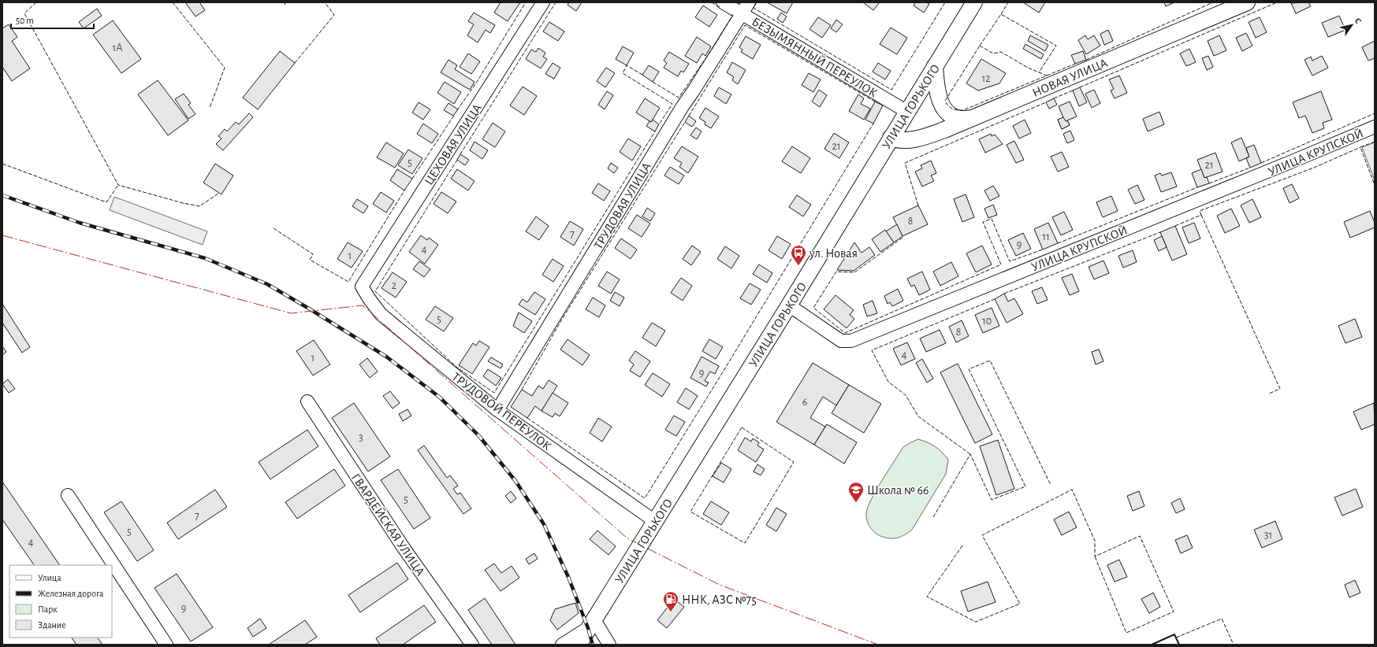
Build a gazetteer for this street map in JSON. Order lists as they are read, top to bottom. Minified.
{"streets":{"main road":["НОВАЯ УЛИЦА","УЛИЦА ГОРЬКОГО"],"street":["БЕЗЫМЯННЫЙ ПЕРЕУЛОК","ЦЕХОВАЯ УЛИЦА","УЛИЦА КРУПСКОЙ","ТРУДОВАЯ УЛИЦА","ТРУДОВОЙ ПЕРЕУЛОК","ГВАРДЕЙСКАЯ УЛИЦА"]},"crossings":[["БЕЗЫМЯННЫЙ ПЕРЕУЛОК","УЛИЦА ГОРЬКОГО"],["БЕЗЫМЯННЫЙ ПЕРЕУЛОК","ТРУДОВАЯ УЛИЦА"],["НОВАЯ УЛИЦА","УЛИЦА ГОРЬКОГО"],["УЛИЦА ГОРЬКОГО","УЛИЦА КРУПСКОЙ"],["УЛИЦА ГОРЬКОГО","ТРУДОВОЙ ПЕРЕУЛОК"],["ЦЕХОВАЯ УЛИЦА","ТРУДОВОЙ ПЕРЕУЛОК"],["ТРУДОВАЯ УЛИЦА","ТРУДОВОЙ ПЕРЕУЛОК"]],"places":{"bus stop":["ул. Новая"],"school or university":["Школа № 66"],"fuel station":["ННК, АЗС №75"]},"house_numbers":["1А","12","21","5","21","8","7","11","9","4","1","2","5","10","8","4","1","9","6","3","5","7","5","31","4","9"],"legend":["Улица","Железная дорога","Парк","Здание"],"scale_bar":"50 m","north":"top right"}
